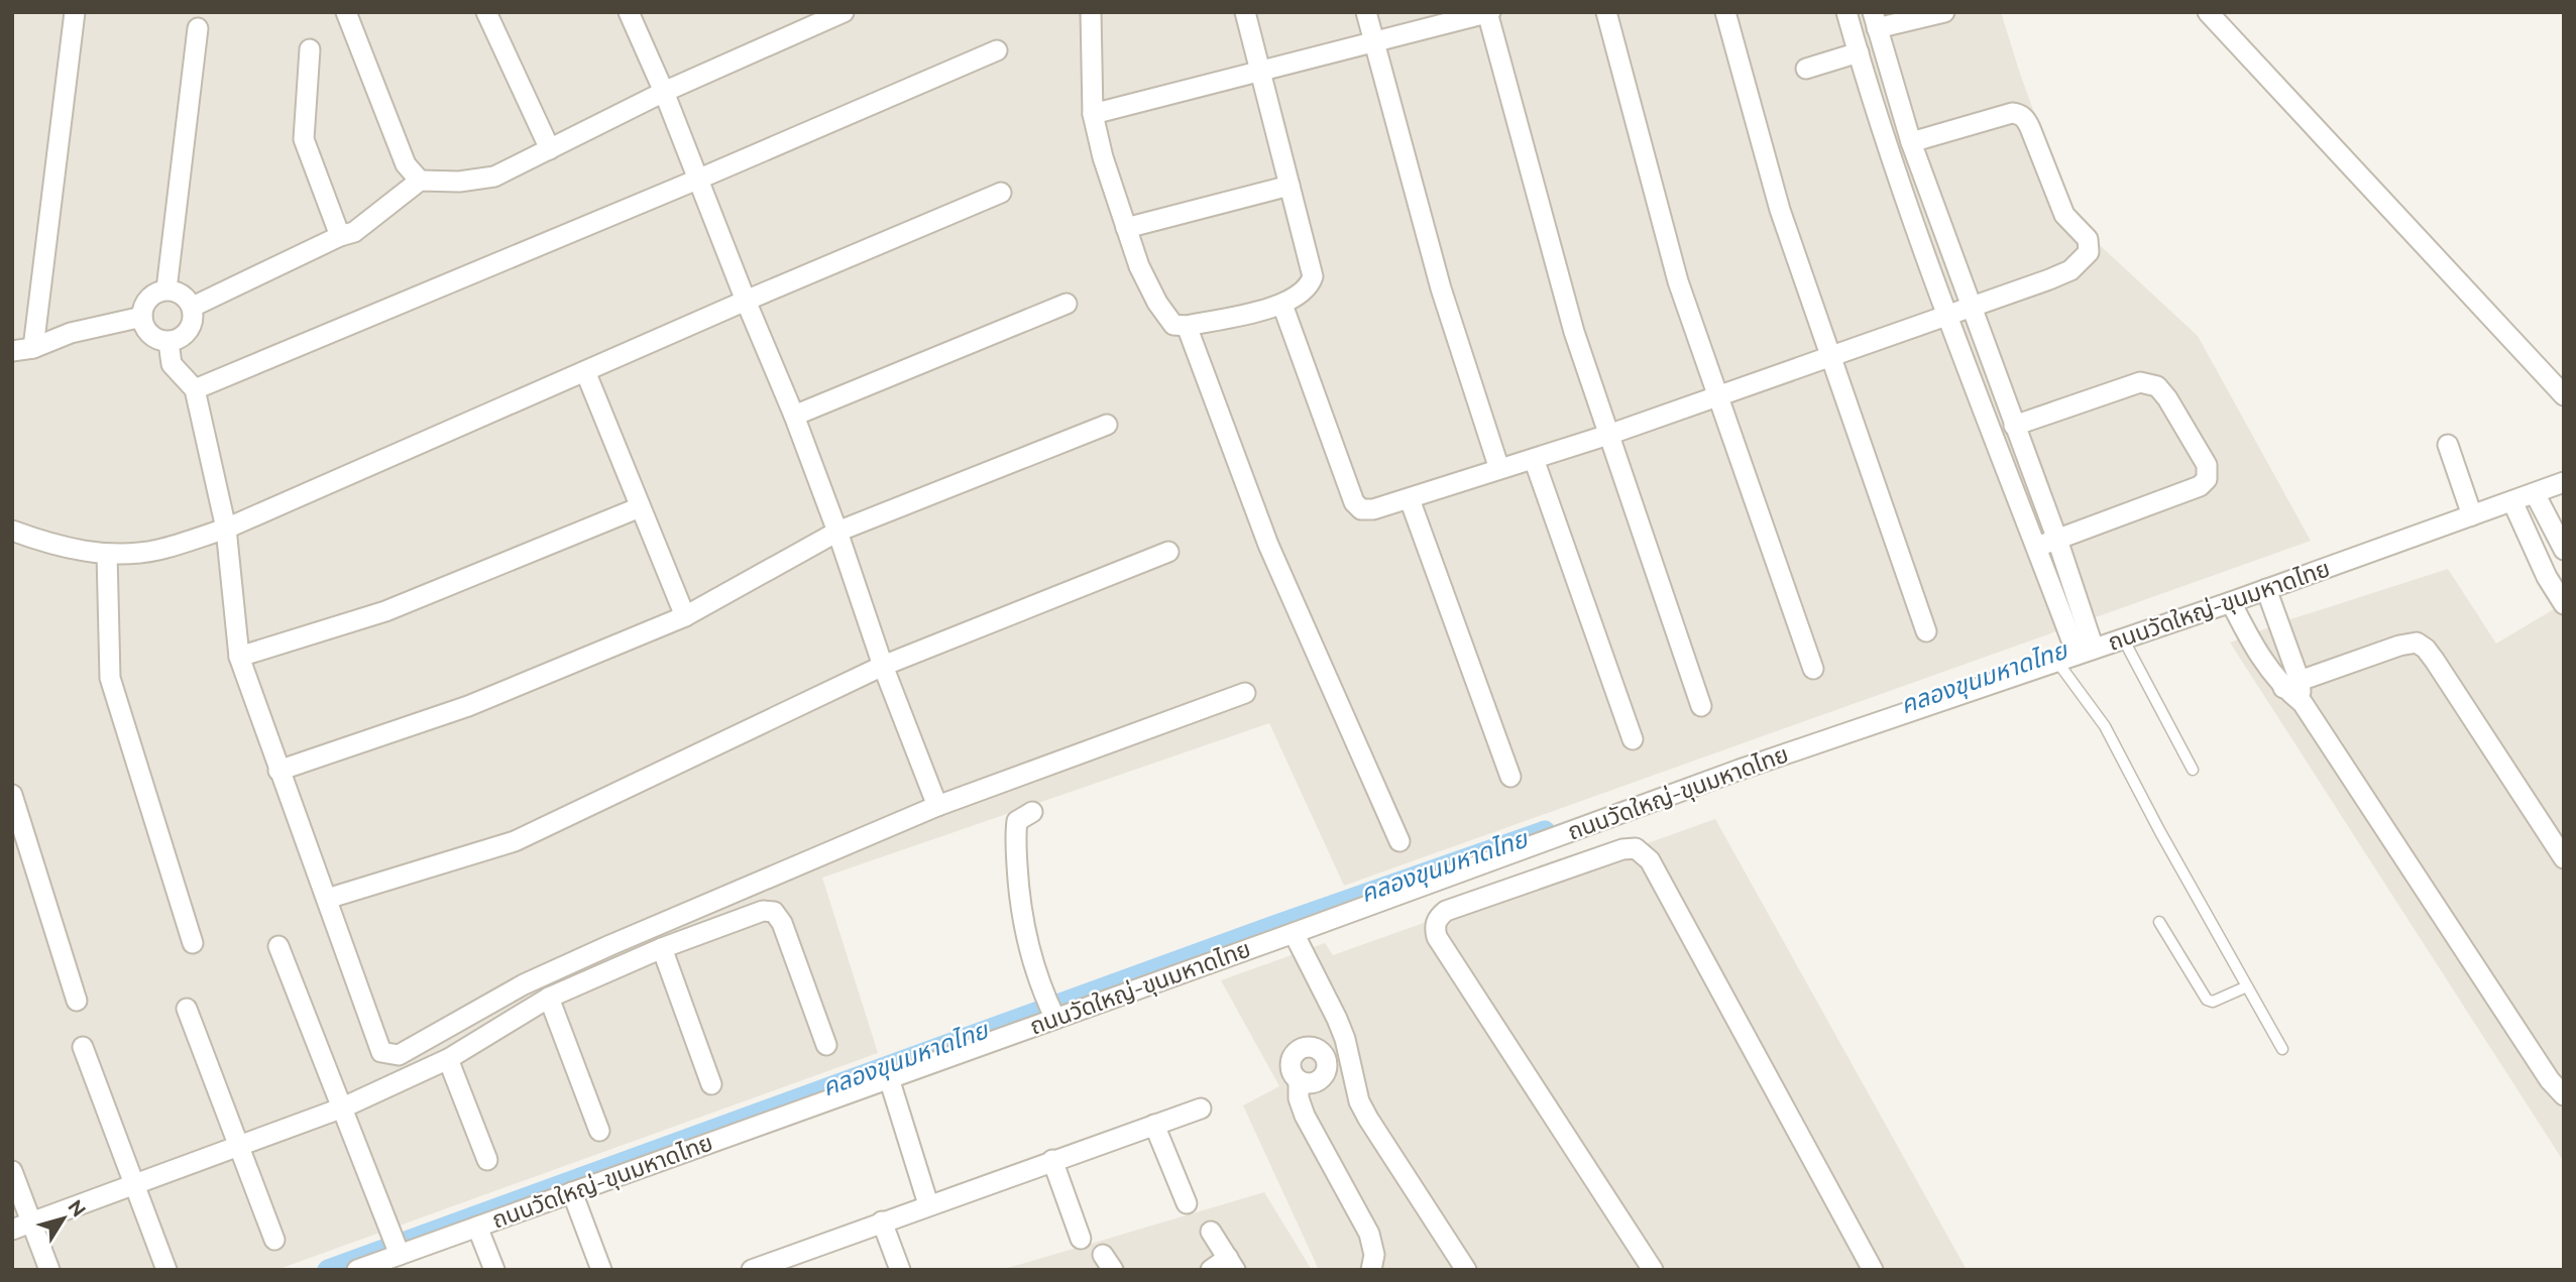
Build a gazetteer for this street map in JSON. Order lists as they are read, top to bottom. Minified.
{"streets":{"street":["ถนนวัดใหญ่-ขุนมหาดไทย"]},"water":["คลองขุนมหาดไทย"],"north":"top right"}
